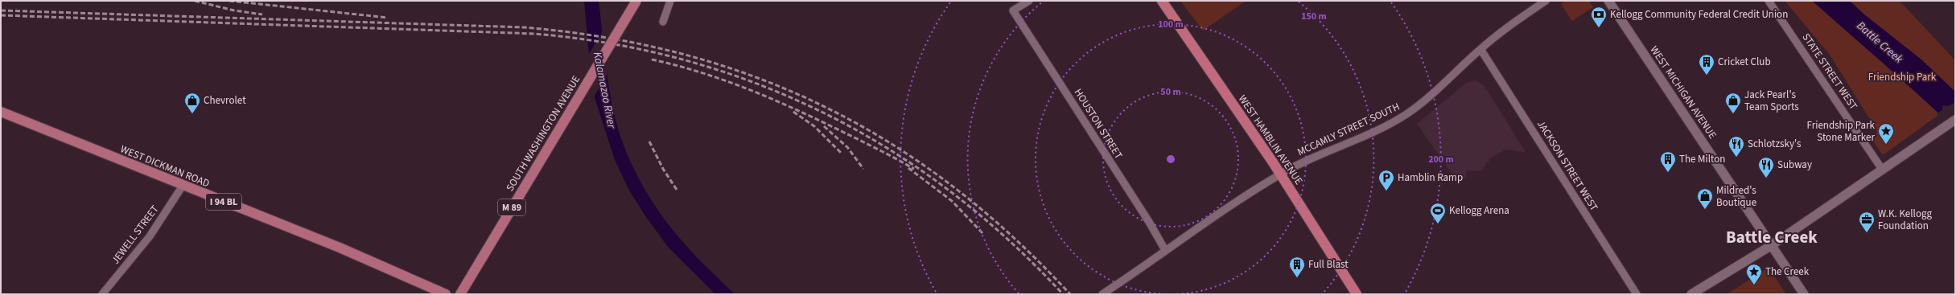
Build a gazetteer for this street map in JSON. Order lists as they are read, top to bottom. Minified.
{"streets":{"highway":["WEST HAMBLIN AVENUE"],"main road":["SOUTH WASHINGTON AVENUE","WEST DICKMAN ROAD","I 94 BL","M 89"],"street":["STATE STREET WEST","WEST MICHIGAN AVENUE","HOUSTON STREET","MCCAMLY STREET SOUTH","JACKSON STREET WEST","JEWELL STREET"]},"crossings":[["HOUSTON STREET","MCCAMLY STREET SOUTH"],["MCCAMLY STREET SOUTH","WEST HAMBLIN AVENUE"],["MCCAMLY STREET SOUTH","JACKSON STREET WEST"],["WEST DICKMAN ROAD","JEWELL STREET"]],"districts":["Battle Creek"],"water":["Battle Creek","Kalamazoo River"],"parks":["Friendship Park"],"places":{"bank":["Kellogg Community Federal Credit Union"],"building":["Cricket Club","The Milton","Full Blast"],"shop":["Chevrolet","Jack Pearl's Team Sports","Mildred's Boutique"],"place":["Friendship Park Stone Marker","The Creek"],"restaurant":["Schlotzsky's","Subway"],"parking":["Hamblin Ramp"],"sports":["Kellogg Arena"],"office":["W.K. Kellogg Foundation"]},"rings":["150 m","100 m","50 m","200 m"]}
